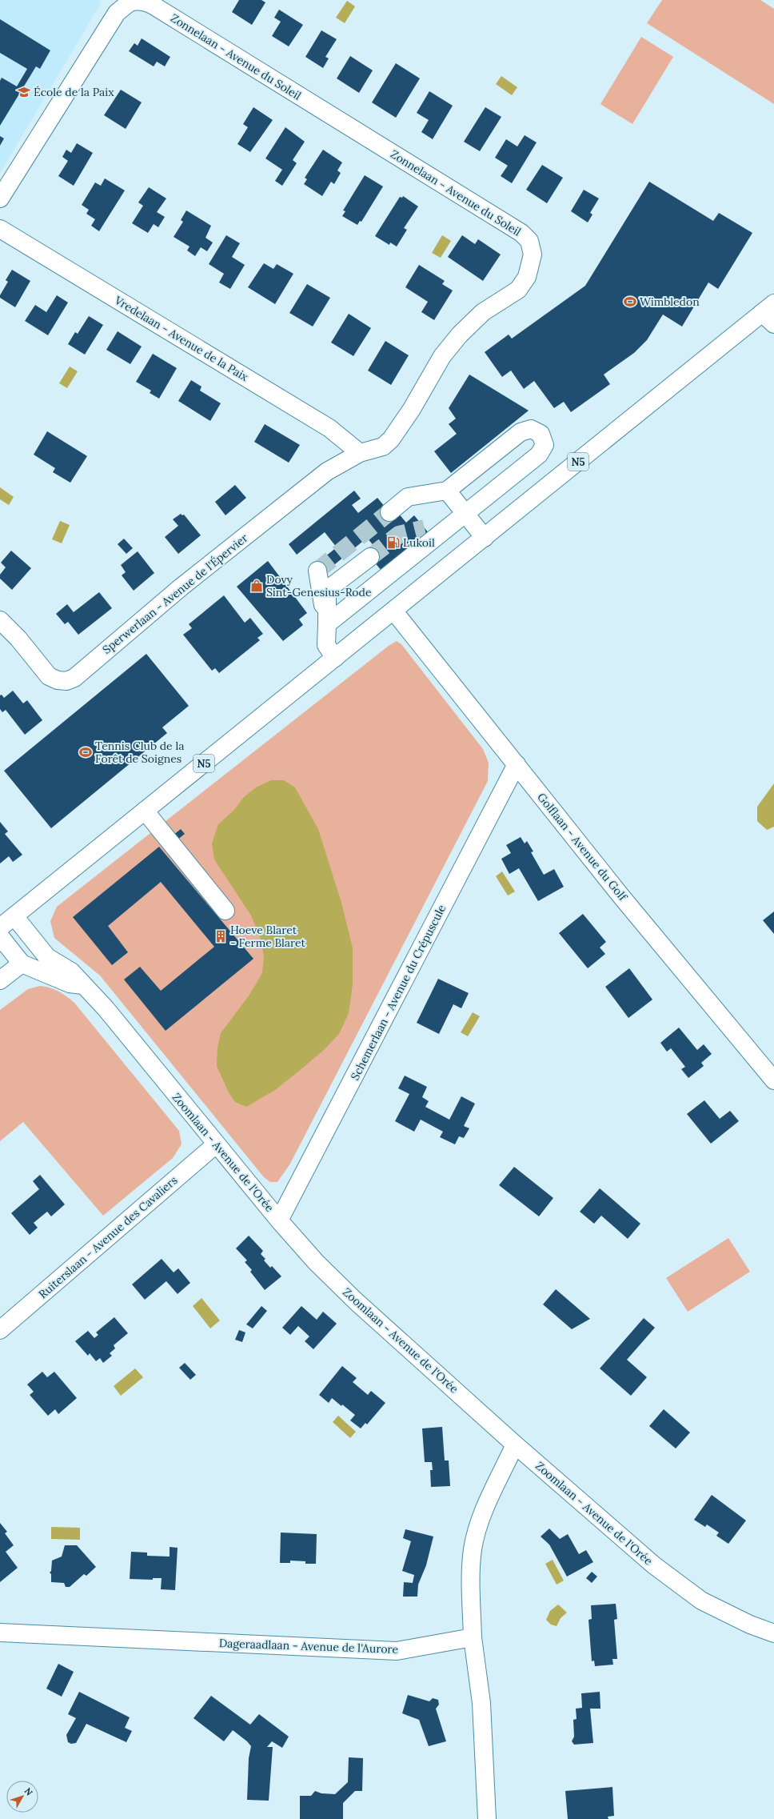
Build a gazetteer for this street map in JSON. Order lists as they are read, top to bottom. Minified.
{"streets":{"street":["Zonnelaan - Avenue du Soleil","Vredelaan - Avenue de la Paix","N5","Sperwerlaan - Avenue de l'Épervier","Golflaan - Avenue du Golf","Schemerlaan - Avenue du Crépuscule","Zoomlaan - Avenue de l'Orée","Ruiterslaan - Avenue des Cavaliers","Dageraadlaan - Avenue de l'Aurore"]},"crossings":[["Zonnelaan - Avenue du Soleil","Vredelaan - Avenue de la Paix"],["Zonnelaan - Avenue du Soleil","Sperwerlaan - Avenue de l'Épervier"],["Vredelaan - Avenue de la Paix","Sperwerlaan - Avenue de l'Épervier"],["N5","Golflaan - Avenue du Golf"],["N5","Zoomlaan - Avenue de l'Orée"],["Golflaan - Avenue du Golf","Schemerlaan - Avenue du Crépuscule"],["Schemerlaan - Avenue du Crépuscule","Zoomlaan - Avenue de l'Orée"],["Zoomlaan - Avenue de l'Orée","Ruiterslaan - Avenue des Cavaliers"]],"places":{"school or university":["École de la Paix"],"sports":["Wimbledon","Tennis Club de la Forêt de Soignes"],"fuel station":["Lukoil"],"shop":["Dovy Sint-Genesius-Rode"],"building":["Hoeve Blaret - Ferme Blaret"]},"north":"top right"}
